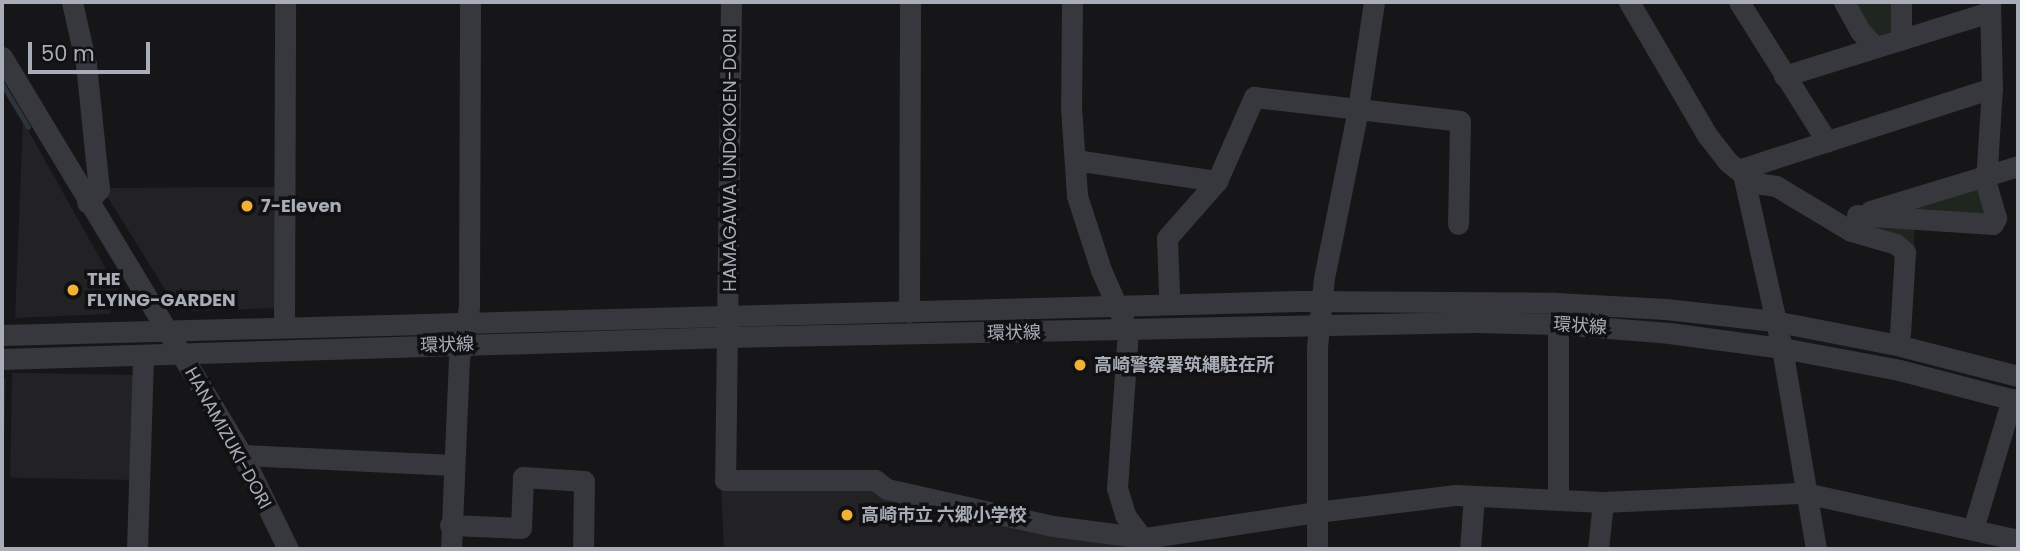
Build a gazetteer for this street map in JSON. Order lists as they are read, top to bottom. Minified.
{"streets":{"street":["HAMAGAWA UNDOKOEN-DORI","環状線","HANAMIZUKI-DORI"]},"crossings":[["HAMAGAWA UNDOKOEN-DORI","環状線"],["環状線","HANAMIZUKI-DORI"]],"places":["7-Eleven","THE FLYING-GARDEN","高崎警察署筑縄駐在所","高崎市立 六郷小学校"],"scale_bar":"50 m"}
